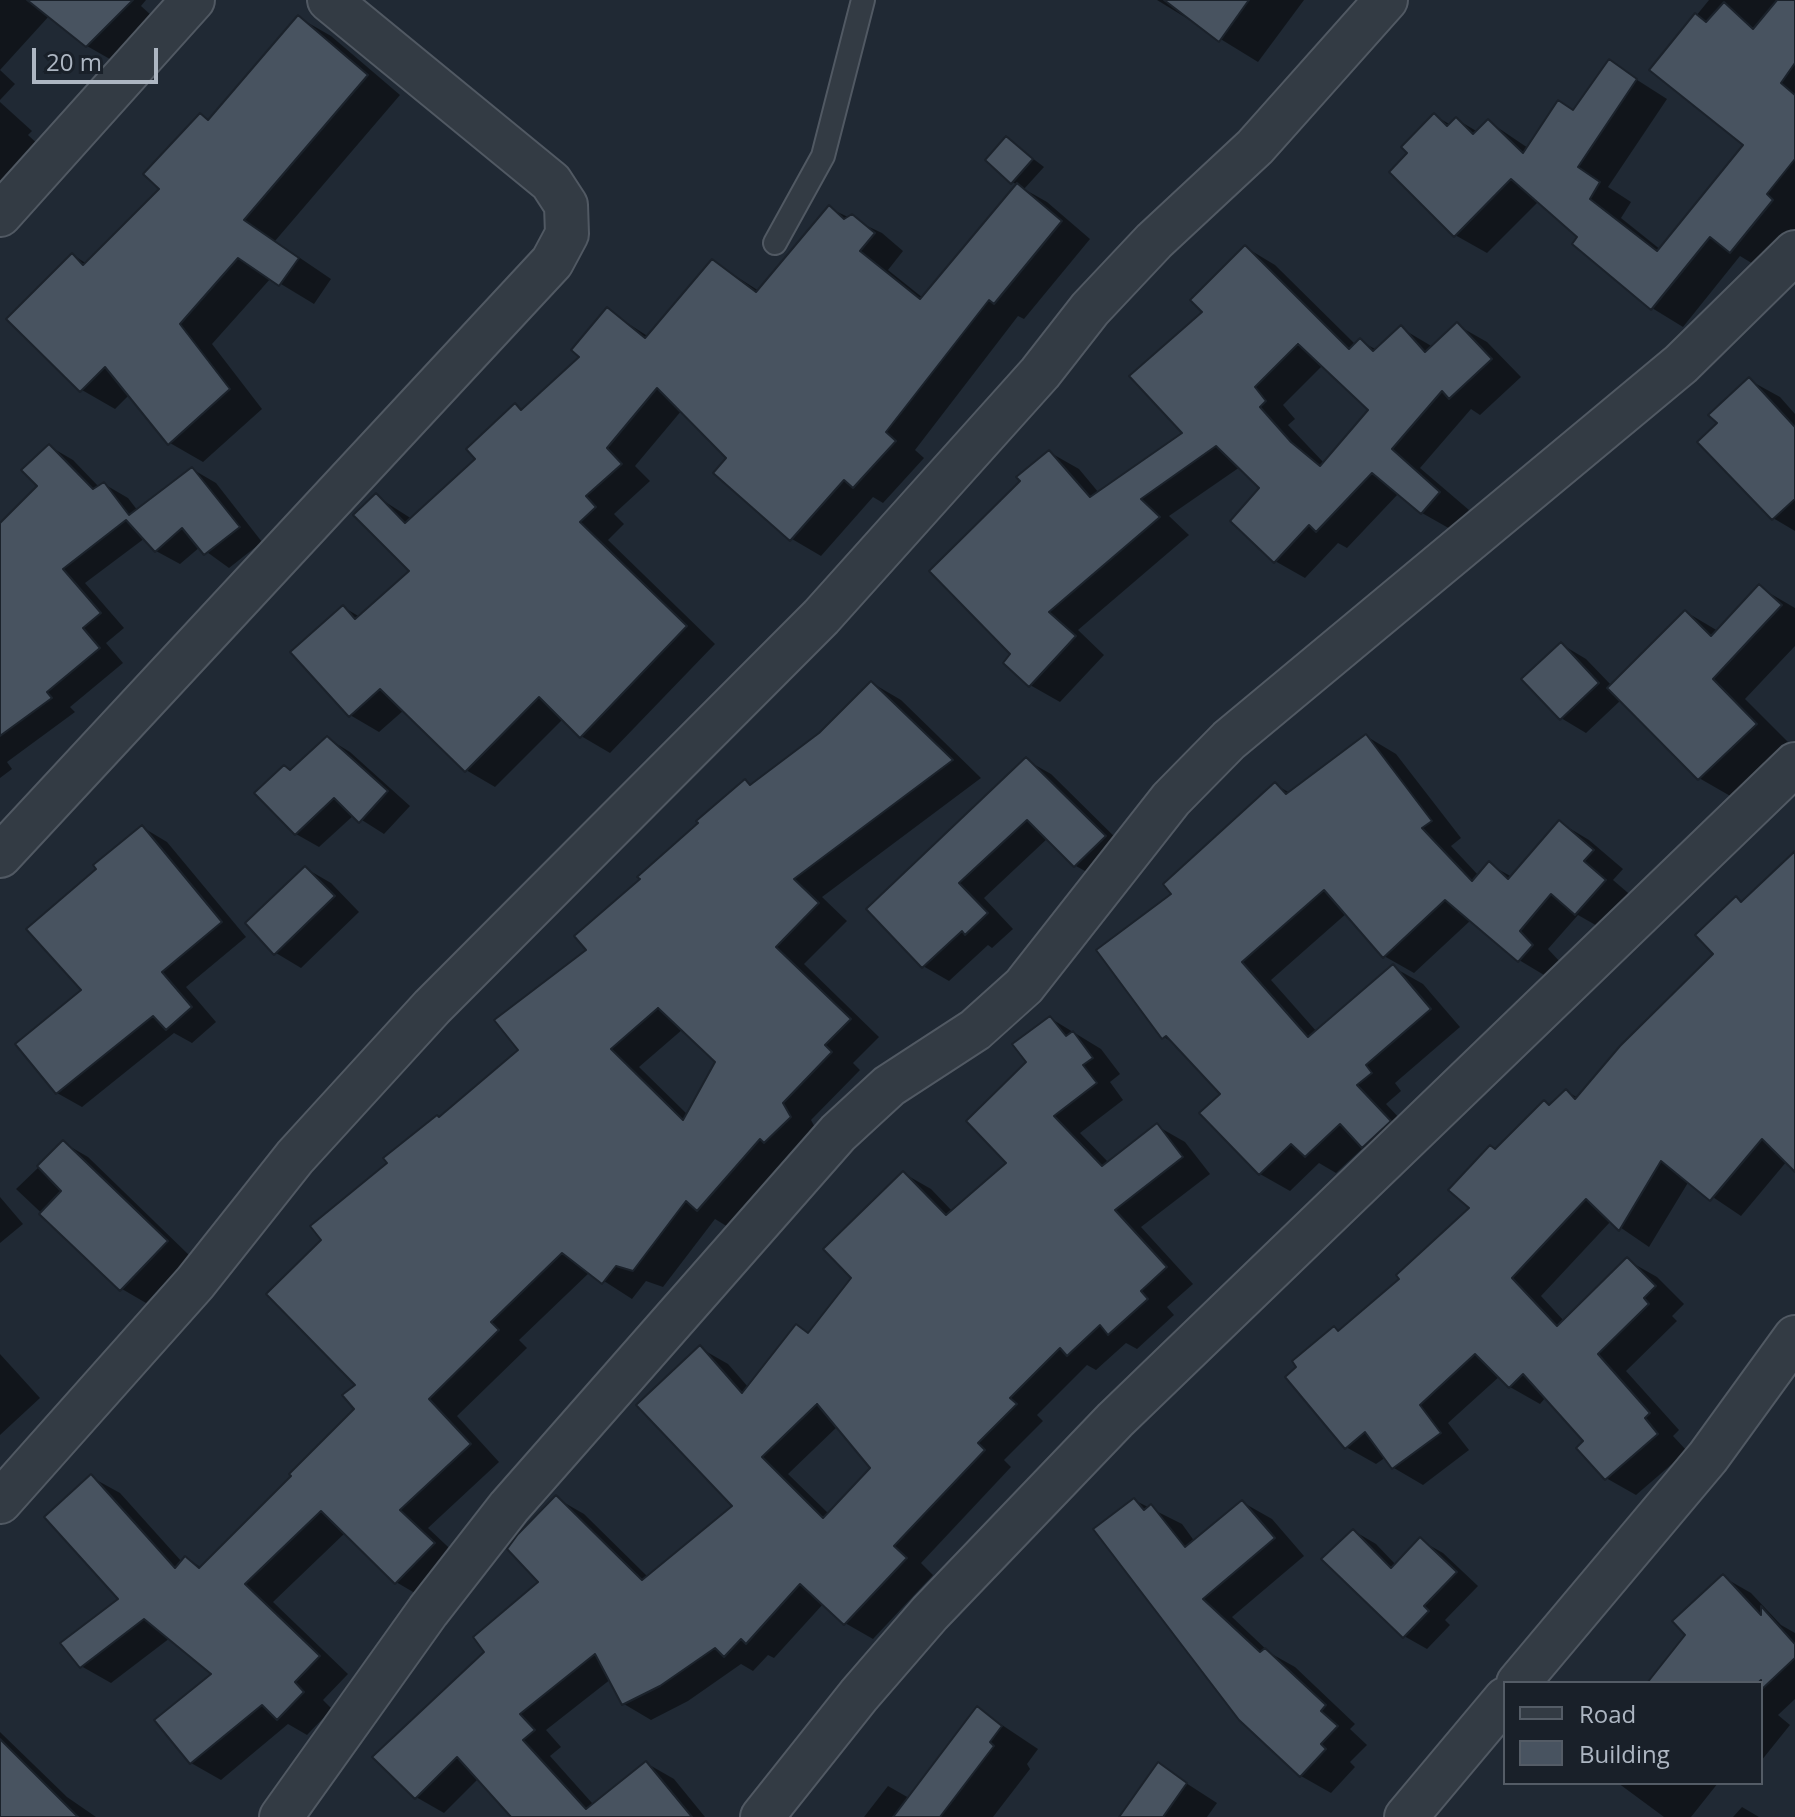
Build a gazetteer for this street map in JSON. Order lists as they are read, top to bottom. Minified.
{"legend":["Road","Building"],"scale_bar":"20 m"}
